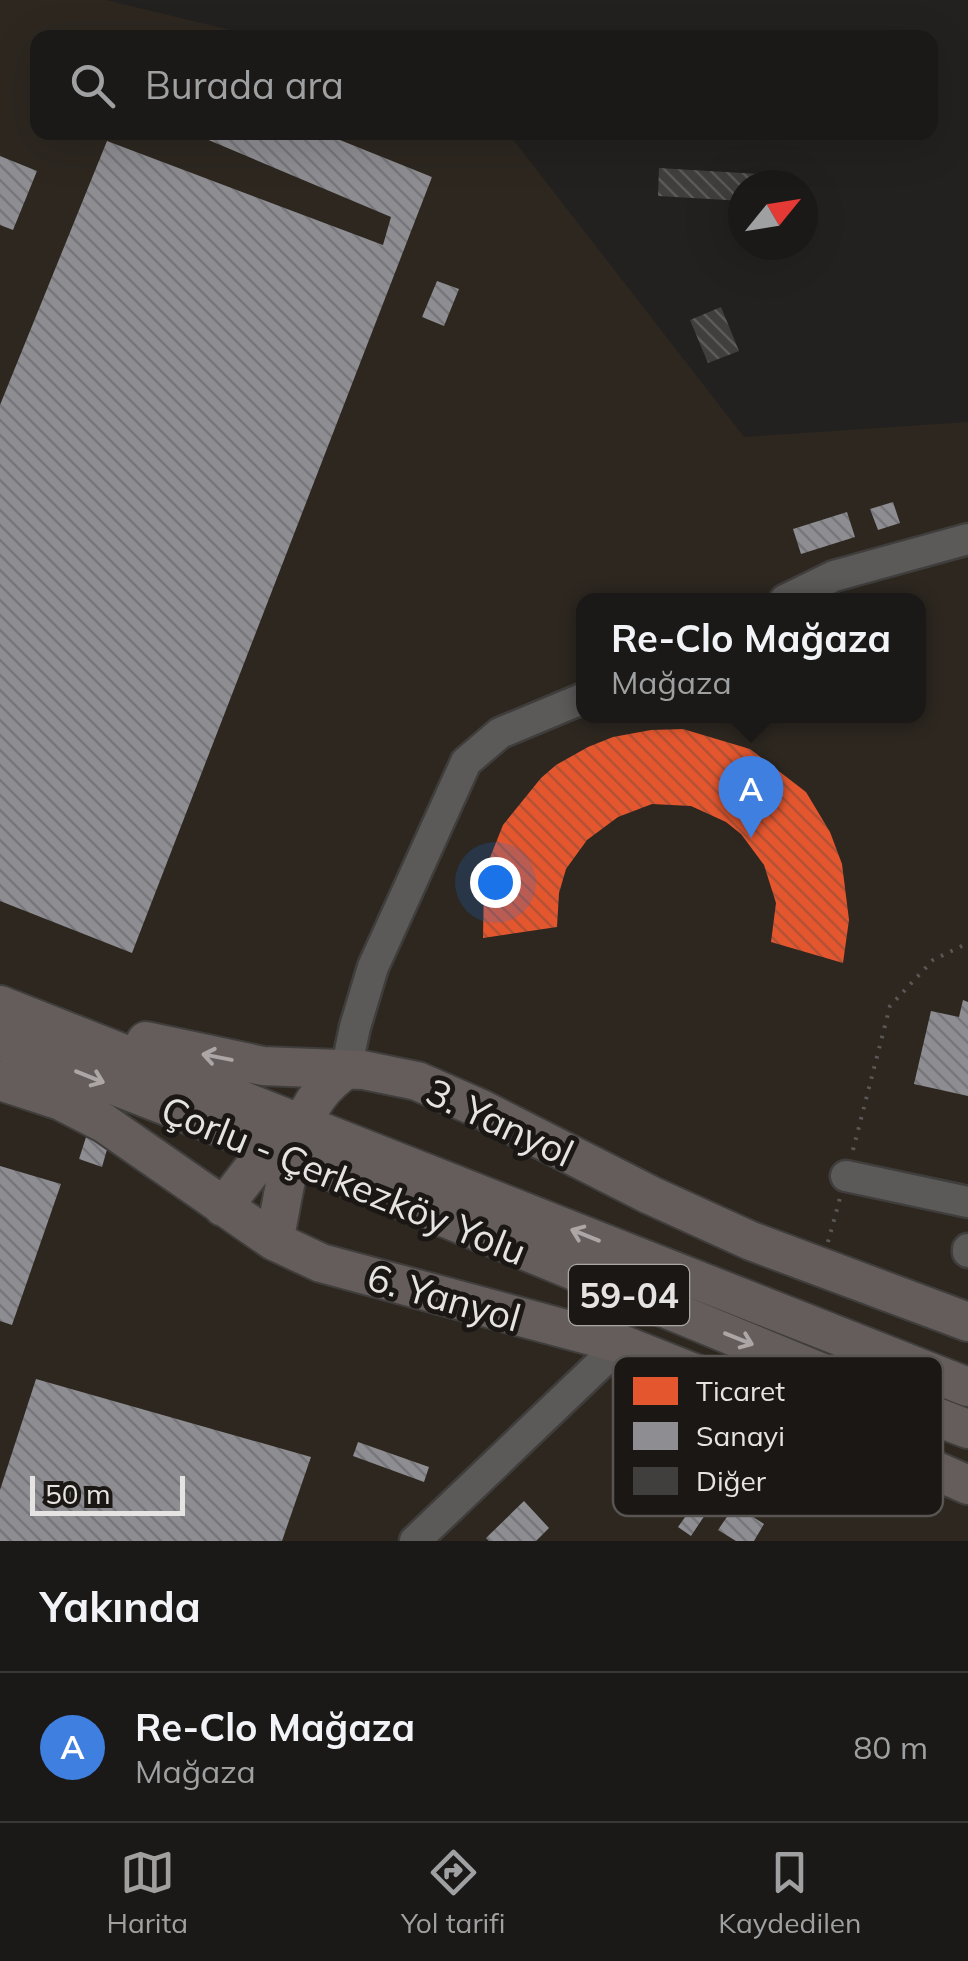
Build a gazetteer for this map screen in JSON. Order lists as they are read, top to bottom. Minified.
{"streets":{"main road":["3. Yanyol","Çorlu - Çerkezköy Yolu","59-04","6. Yanyol"]},"crossings":[["3. Yanyol","Çorlu - Çerkezköy Yolu"]],"legend":["Ticaret","Sanayi","Diğer"],"scale_bar":"50 m","north":"top right","page":{"search":"Burada ara","popup":["Re-Clo Mağaza","Mağaza"],"pins":"A","scale":"50 m","heading":"Yakında","list":[{"mark":"A","name":"Re-Clo Mağaza","note":"Mağaza","value":"80 m"}],"nav":["Harita","Yol tarifi","Kaydedilen"]}}
